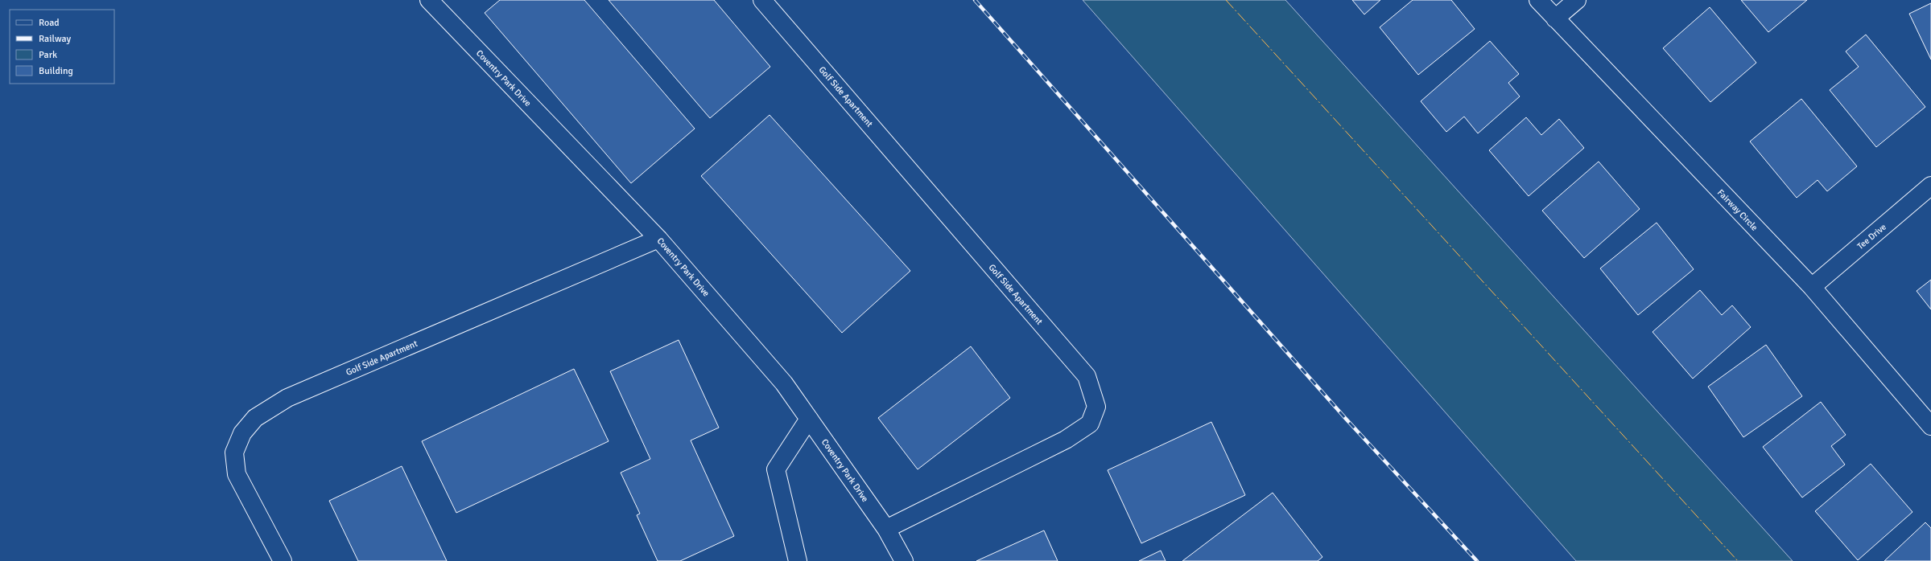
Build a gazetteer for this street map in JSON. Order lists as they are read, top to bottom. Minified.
{"streets":{"street":["Coventry Park Drive","Golf Side Apartment","Fairway Circle","Tee Drive"]},"crossings":[["Coventry Park Drive","Golf Side Apartment"],["Fairway Circle","Tee Drive"]],"legend":["Road","Railway","Park","Building"]}
